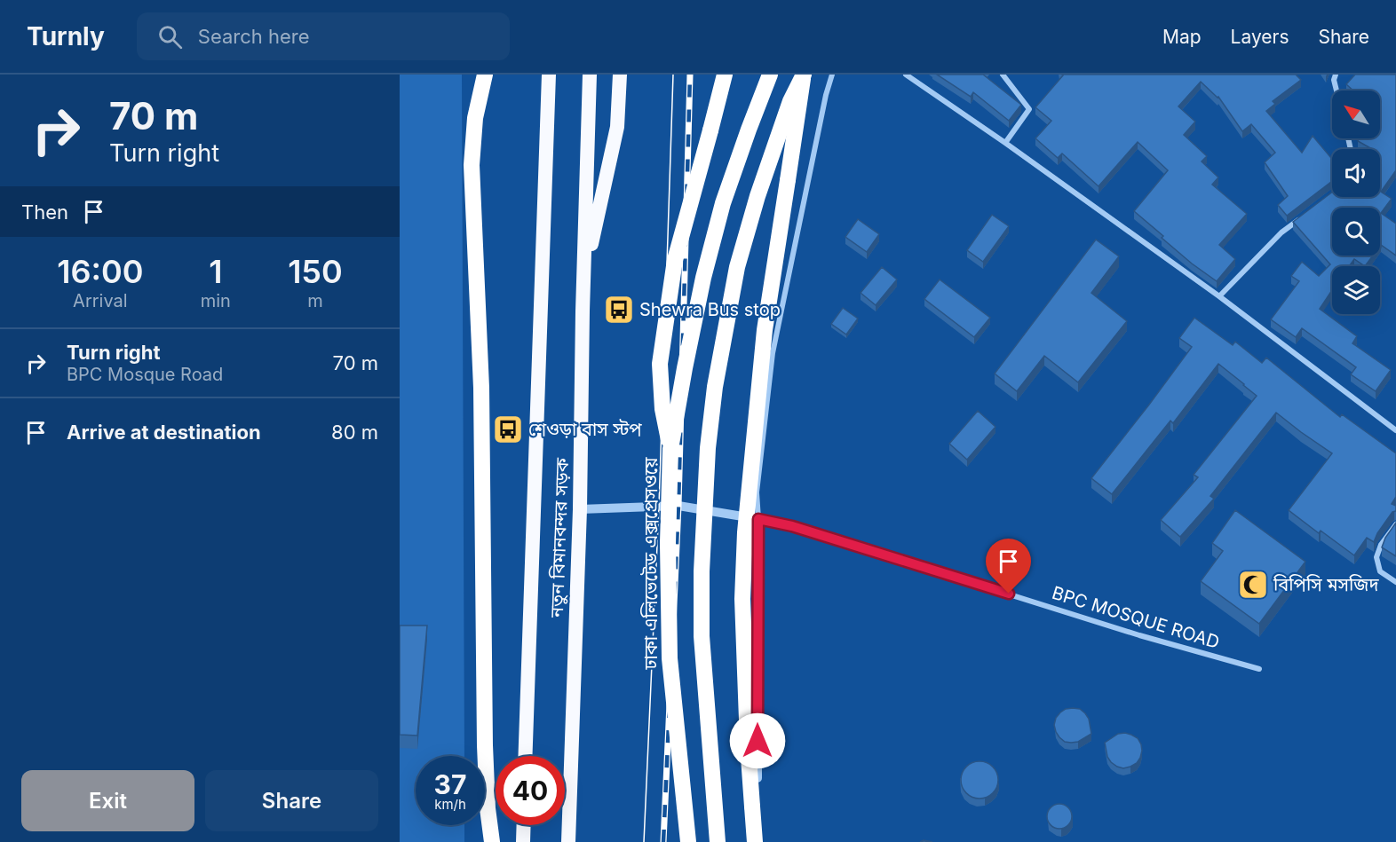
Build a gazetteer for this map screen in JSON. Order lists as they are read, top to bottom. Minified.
{"streets":{"highway":["নতুন বিমানবন্দর সড়ক","ঢাকা এলিভেটেড এক্সপ্রেসওয়ে"],"street":["BPC MOSQUE ROAD"]},"places":{"bus stop":["Shewra Bus stop","শেওড়া বাস স্টপ"],"mosque":["বিপিসি মসজিদ"]},"north":"top left","page":{"header":"Turnly","search":"Search here","nav":["Map","Layers","Share"],"turn":["70 m","Turn right"],"then":"Then","eta":["16:00","Arrival","1","min","150","m"],"list":[{"name":"Turn right","note":"BPC Mosque Road","value":"70 m"},{"name":"Arrive at destination","value":"80 m"}],"speed":"37 km/h","limit":"40","buttons":["Exit","Share"]}}
